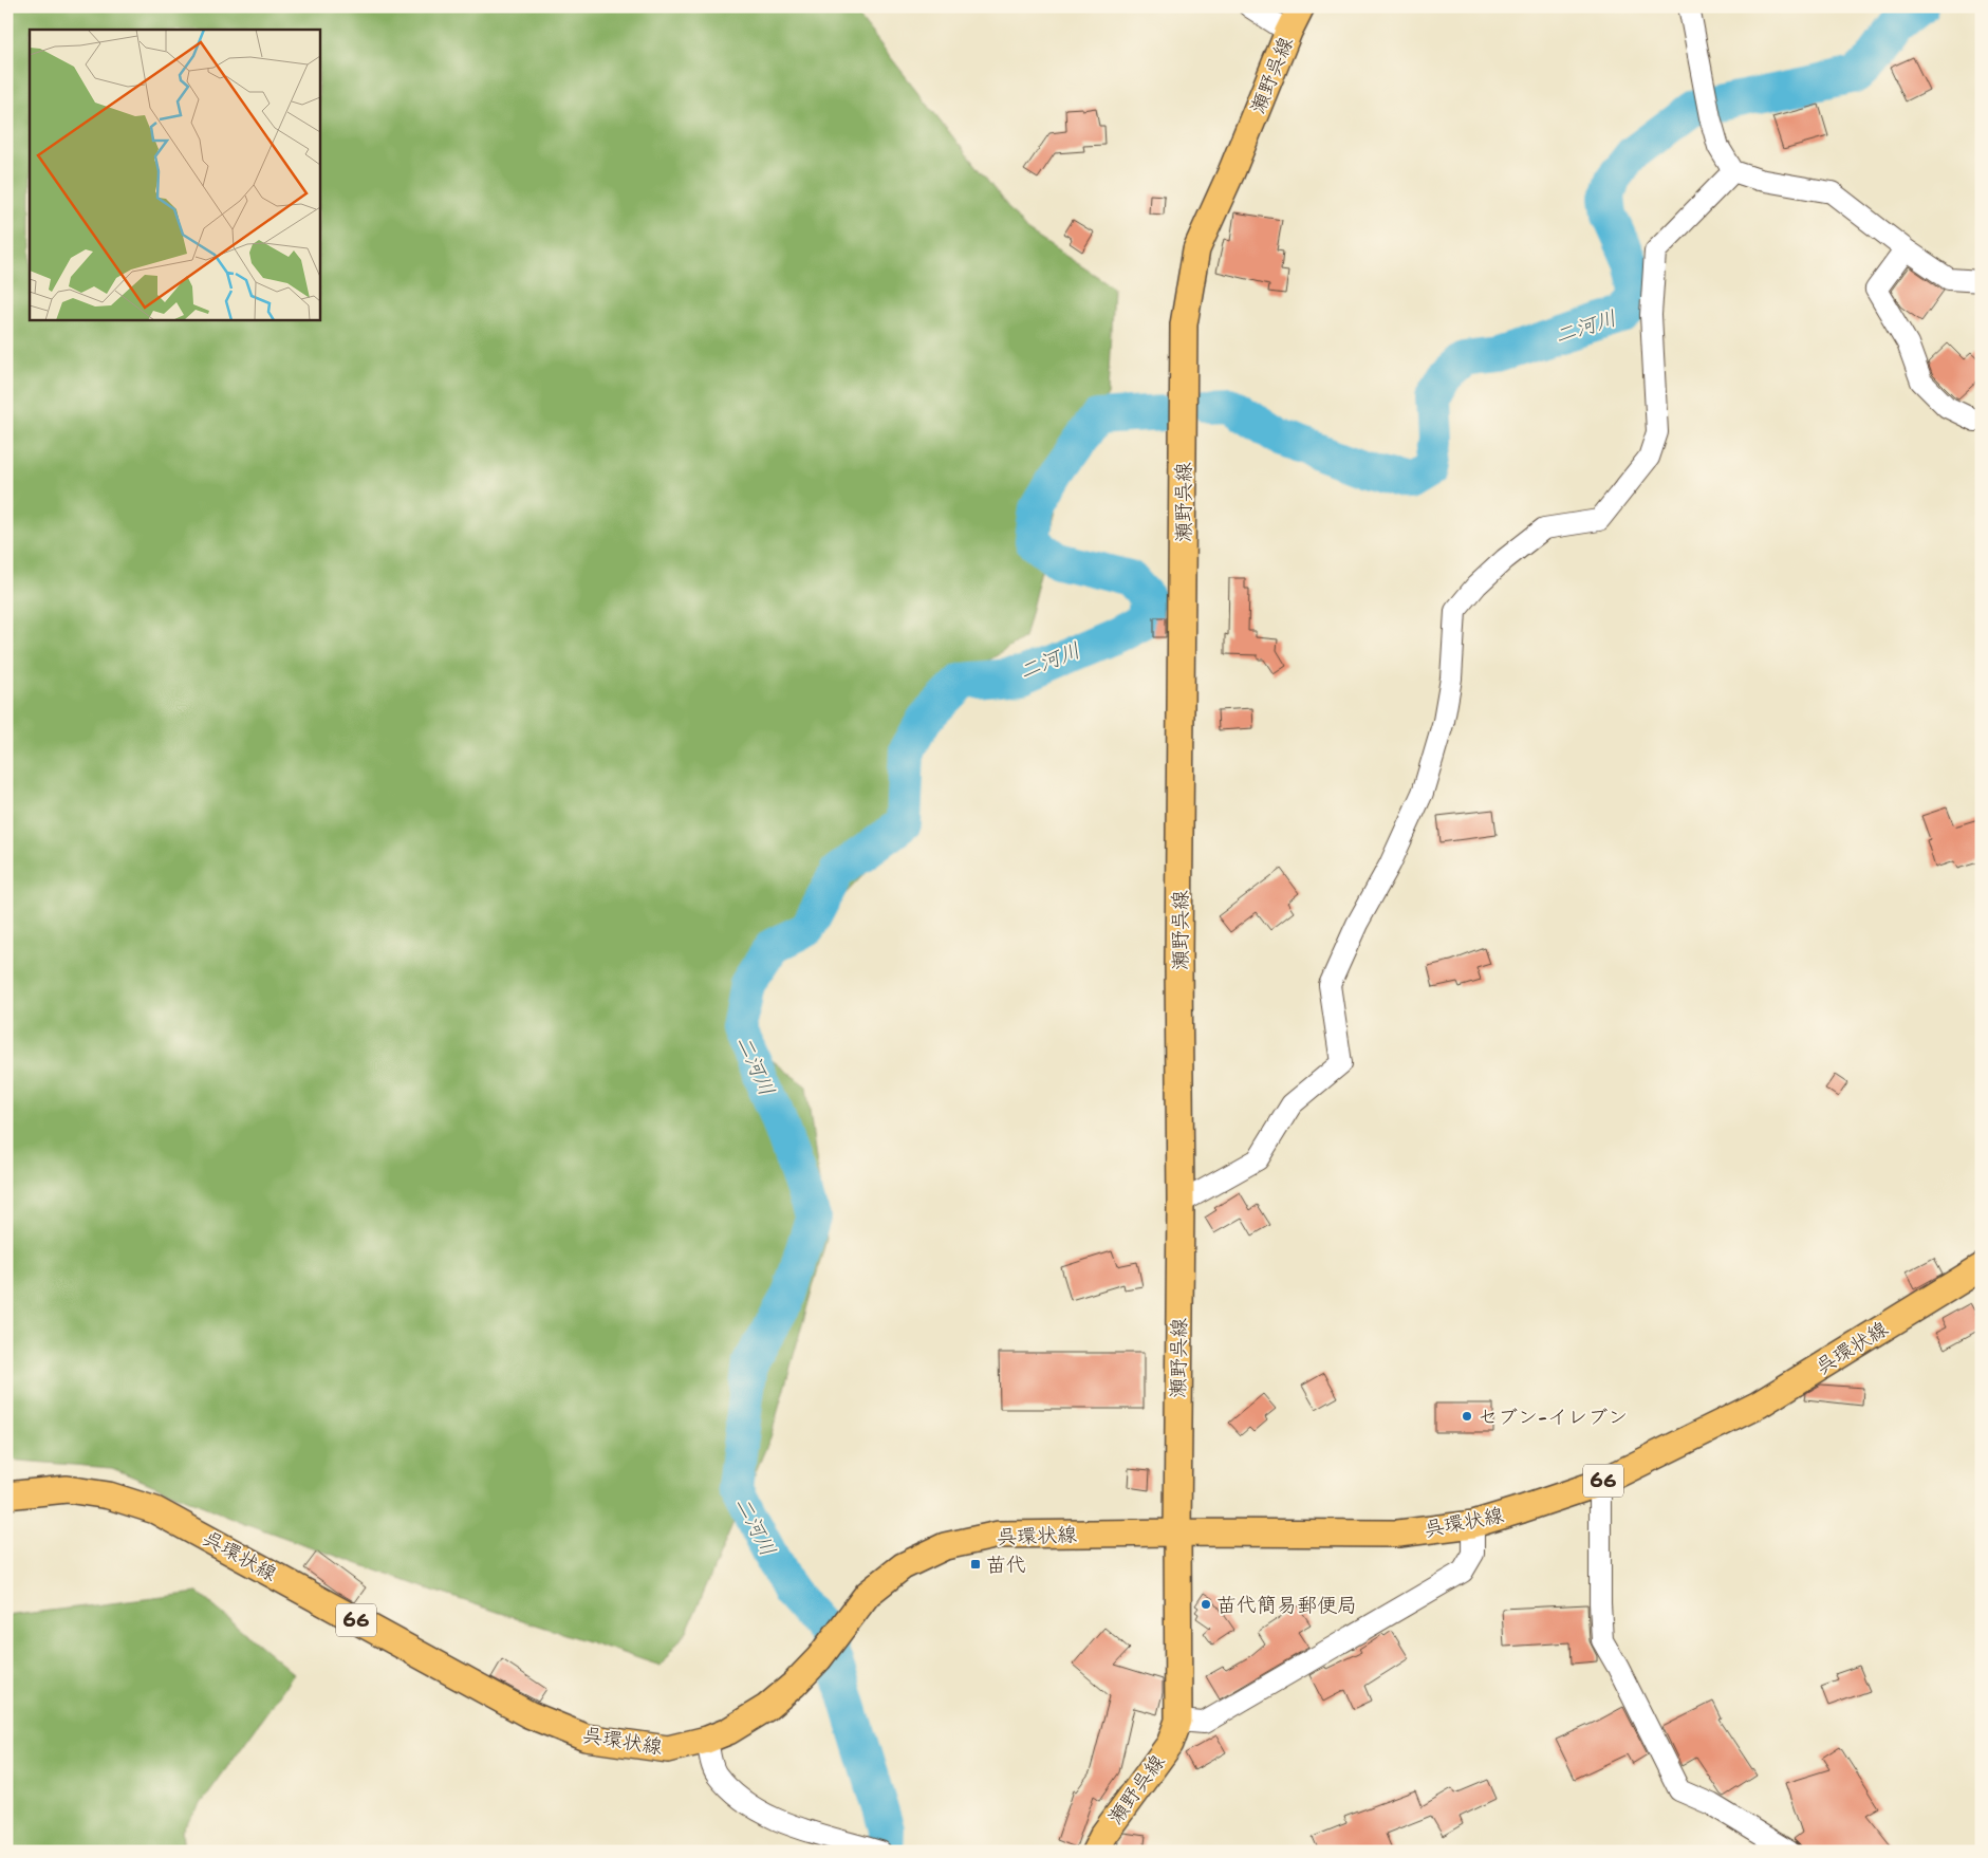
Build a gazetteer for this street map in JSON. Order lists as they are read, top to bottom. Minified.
{"streets":{"main road":["瀬野呉線","呉環状線","66"]},"crossings":[["瀬野呉線","呉環状線"]],"water":["二河川"],"places":{"other":["セブン-イレブン","苗代簡易郵便局"],"transit":["苗代"]}}
